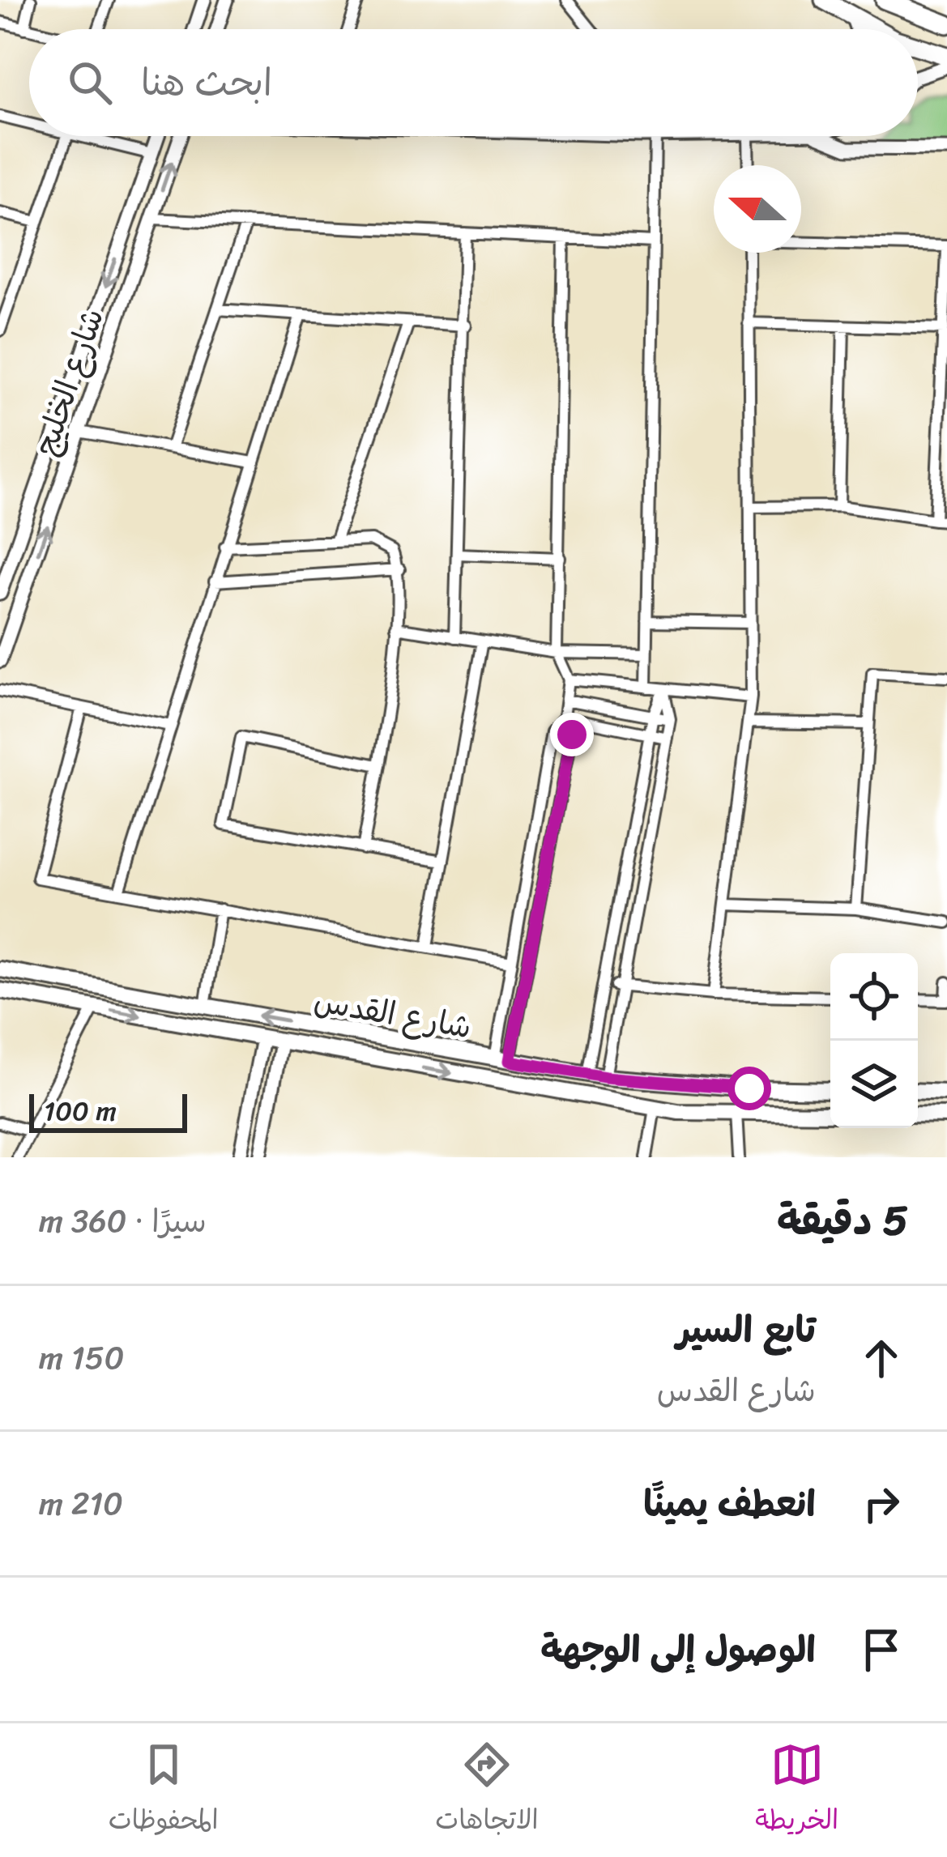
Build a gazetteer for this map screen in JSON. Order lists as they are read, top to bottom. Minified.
{"streets":{"main road":["شارع القدس"],"street":["شارع الخليج"]},"scale_bar":"100 m","north":"left","page":{"search":"ابحث هنا","scale":"100 m","heading":["5 دقيقة","سيرًا · 360 m"],"list":[["تابع السير","شارع القدس","150 m"],["انعطف يمينًا","210 m"],"الوصول إلى الوجهة"],"nav":["الخريطة","الاتجاهات","المحفوظات"]}}
